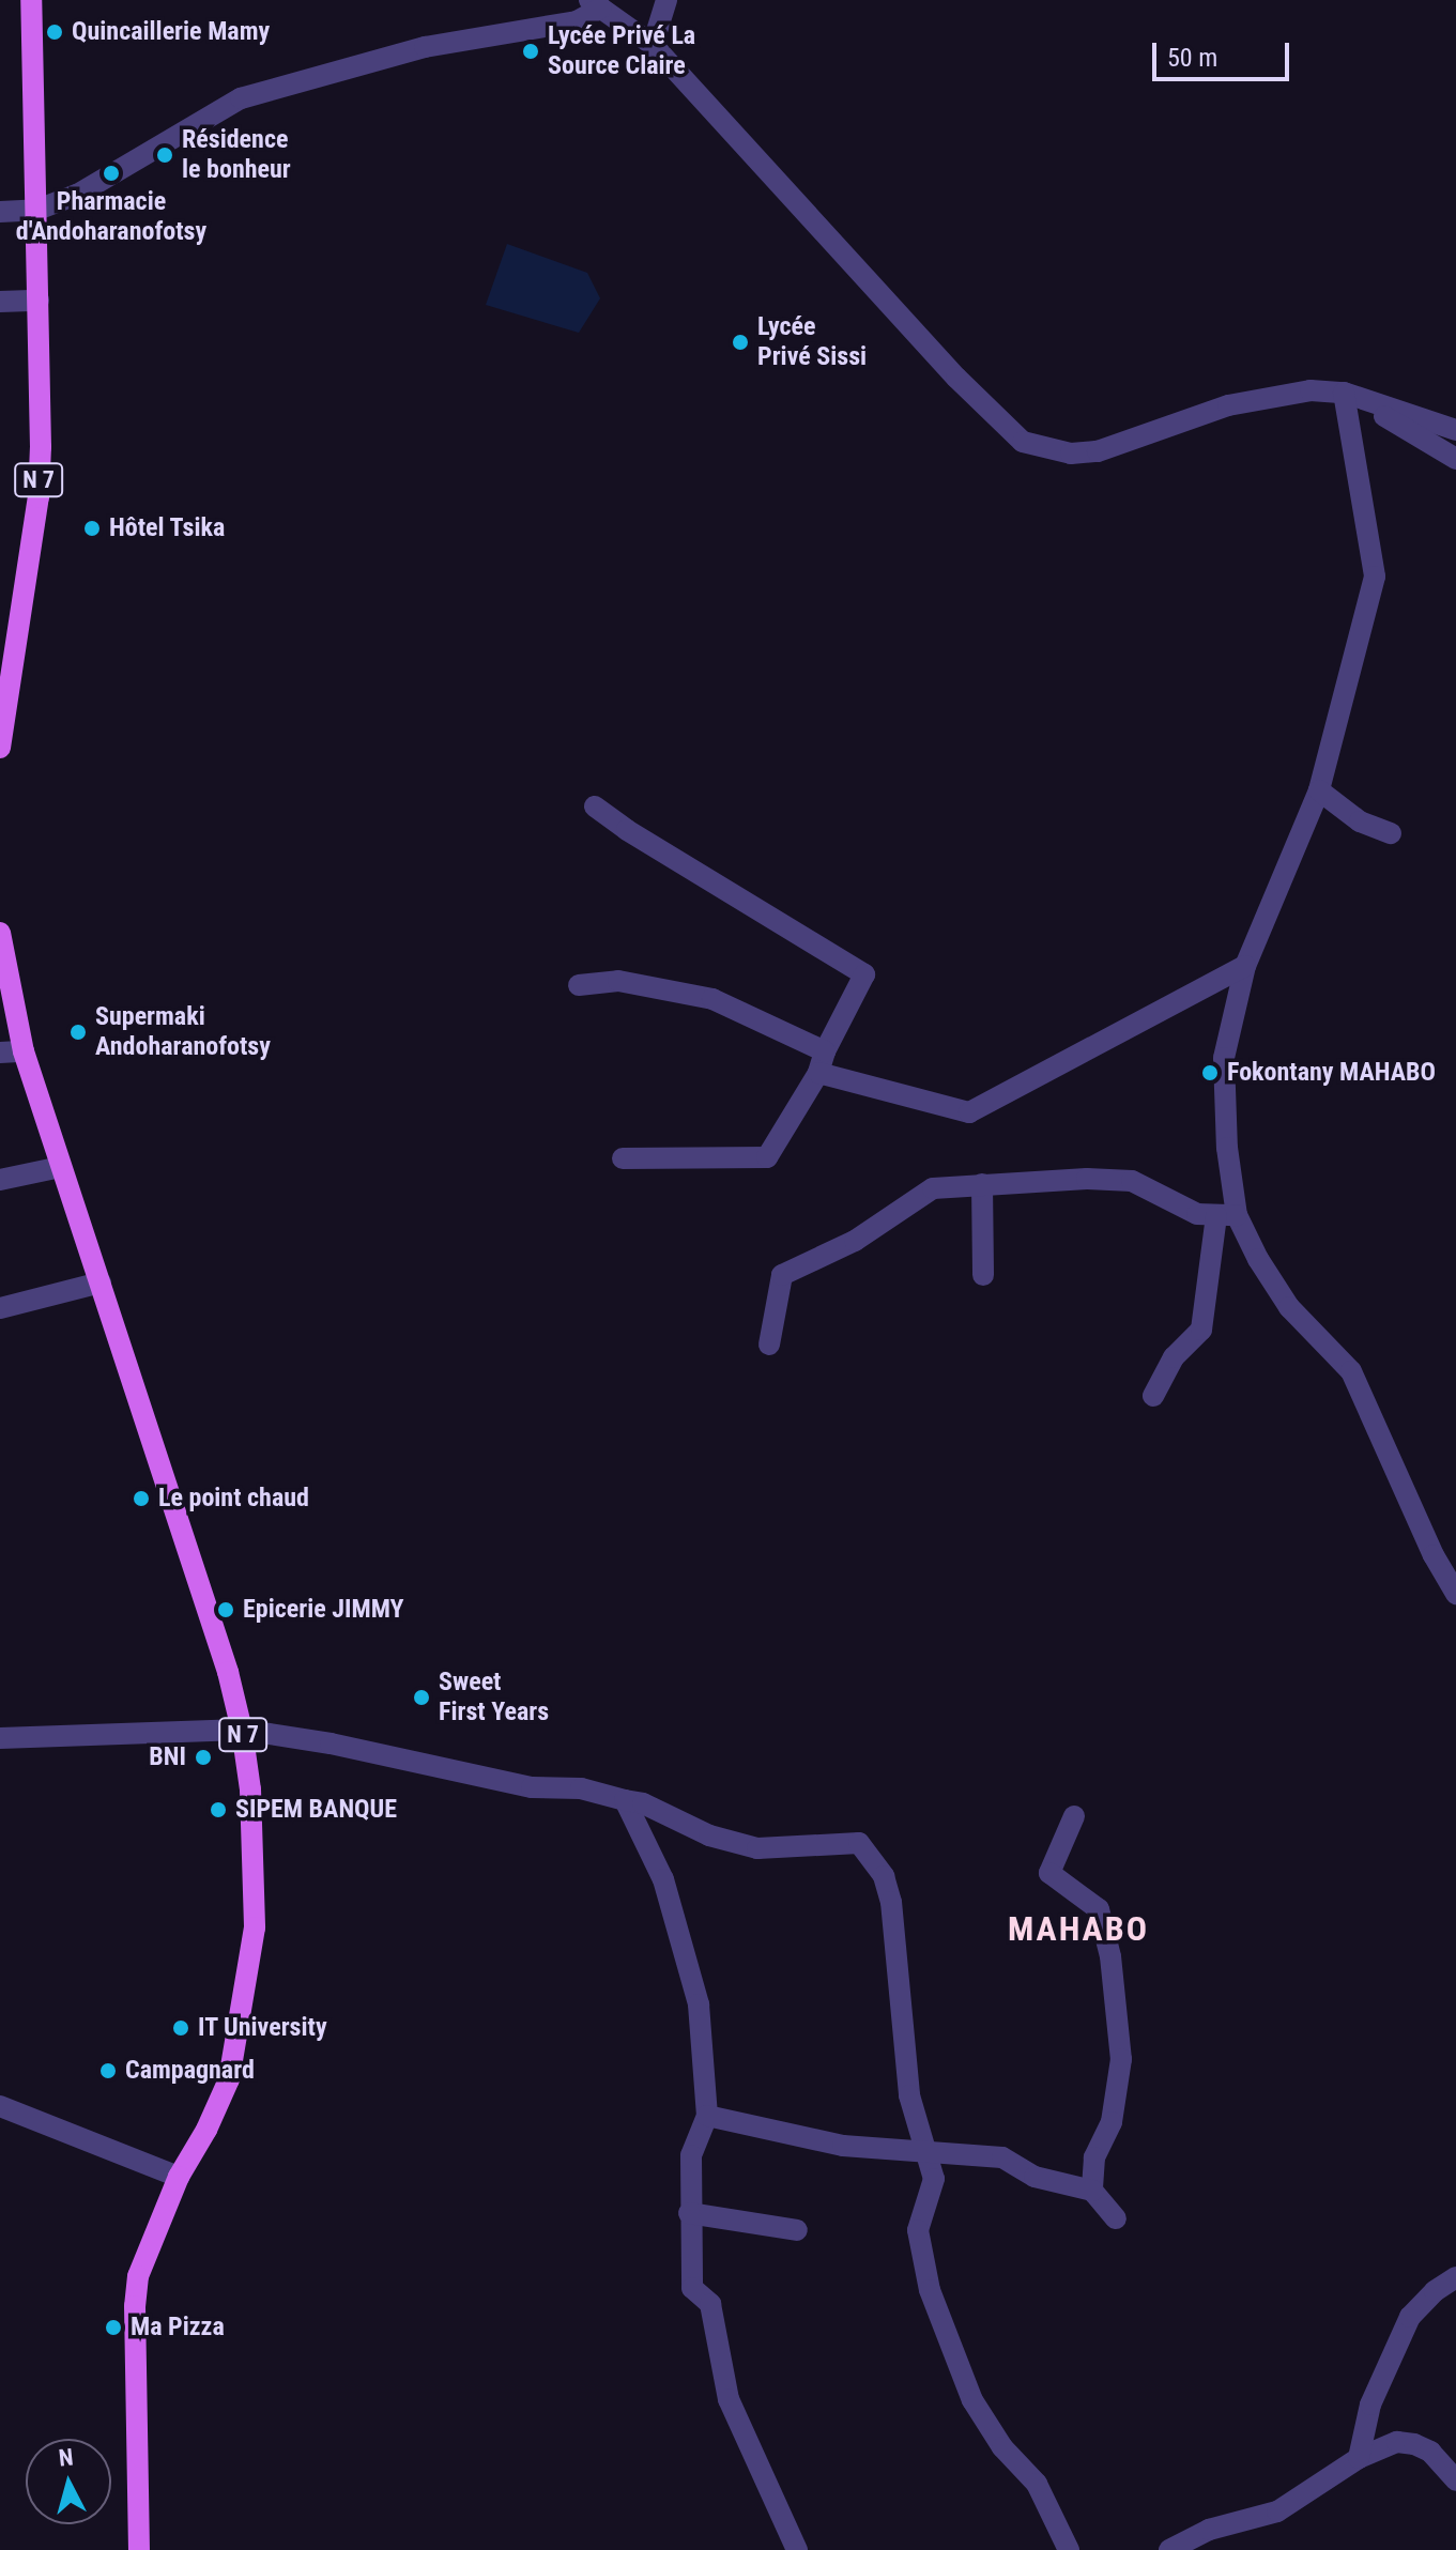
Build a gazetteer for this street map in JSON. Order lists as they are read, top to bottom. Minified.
{"streets":{"main road":["N 7"]},"districts":["MAHABO"],"places":["Quincaillerie Mamy","Lycée Privé La Source Claire","Résidence le bonheur","Pharmacie d'Andoharanofotsy","Lycée Privé Sissi","Hôtel Tsika","Supermaki Andoharanofotsy","Fokontany MAHABO","Le point chaud","Epicerie JIMMY","Sweet First Years","BNI","SIPEM BANQUE","IT University","Campagnard","Ma Pizza"],"scale_bar":"50 m","north":"top"}
